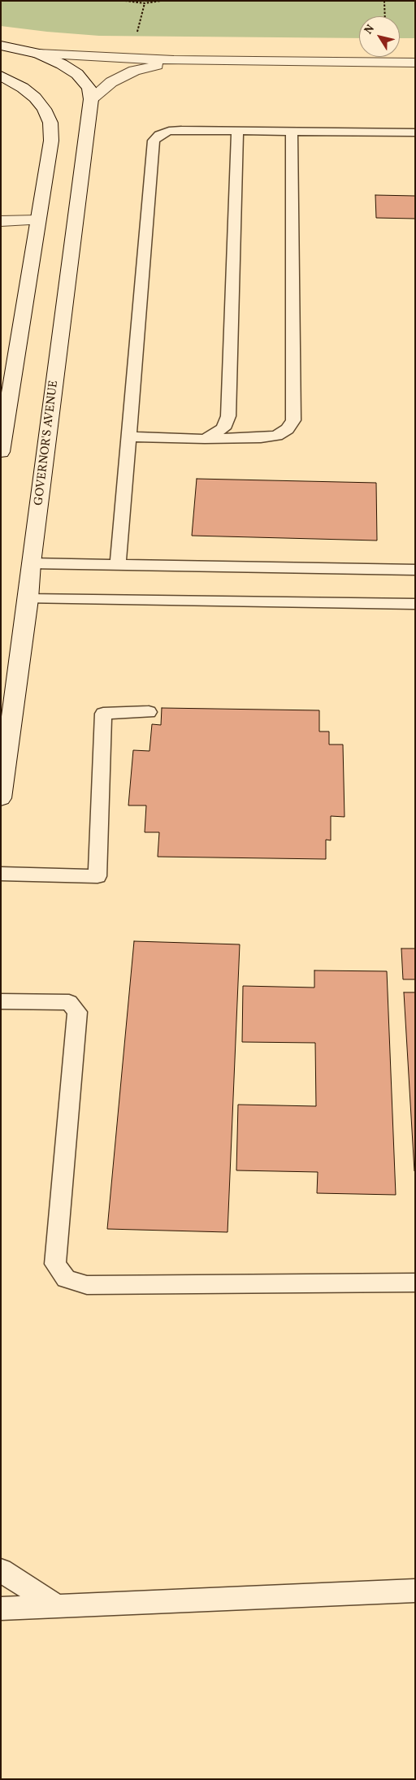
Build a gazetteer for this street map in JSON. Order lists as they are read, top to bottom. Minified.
{"streets":{"street":["GOVERNOR'S AVENUE"]},"north":"top left"}
